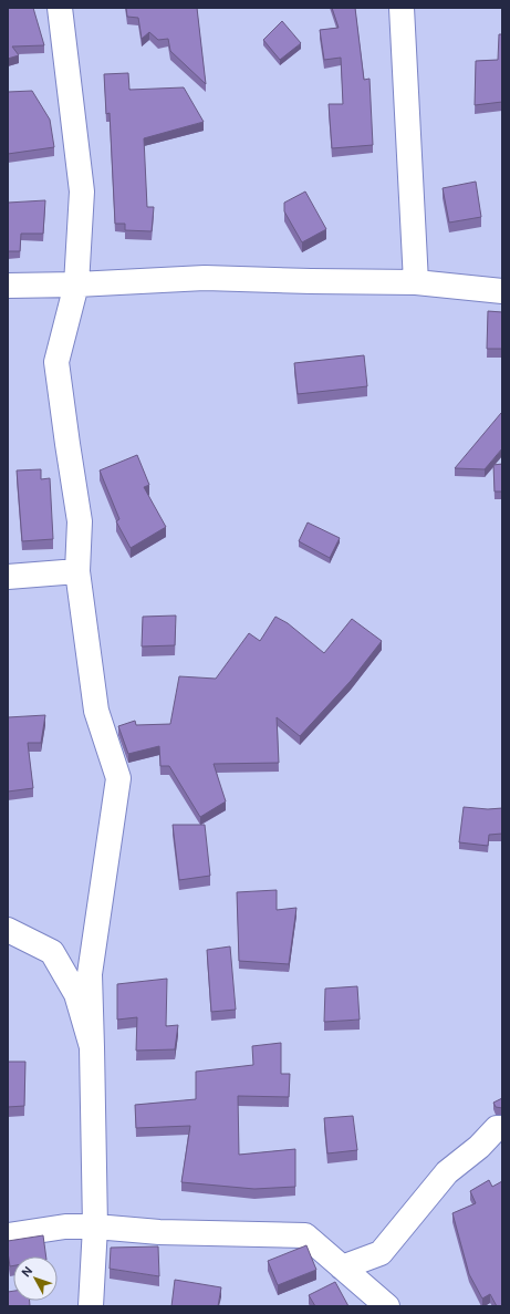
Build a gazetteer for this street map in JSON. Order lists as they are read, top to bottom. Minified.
{"north":"top left"}
